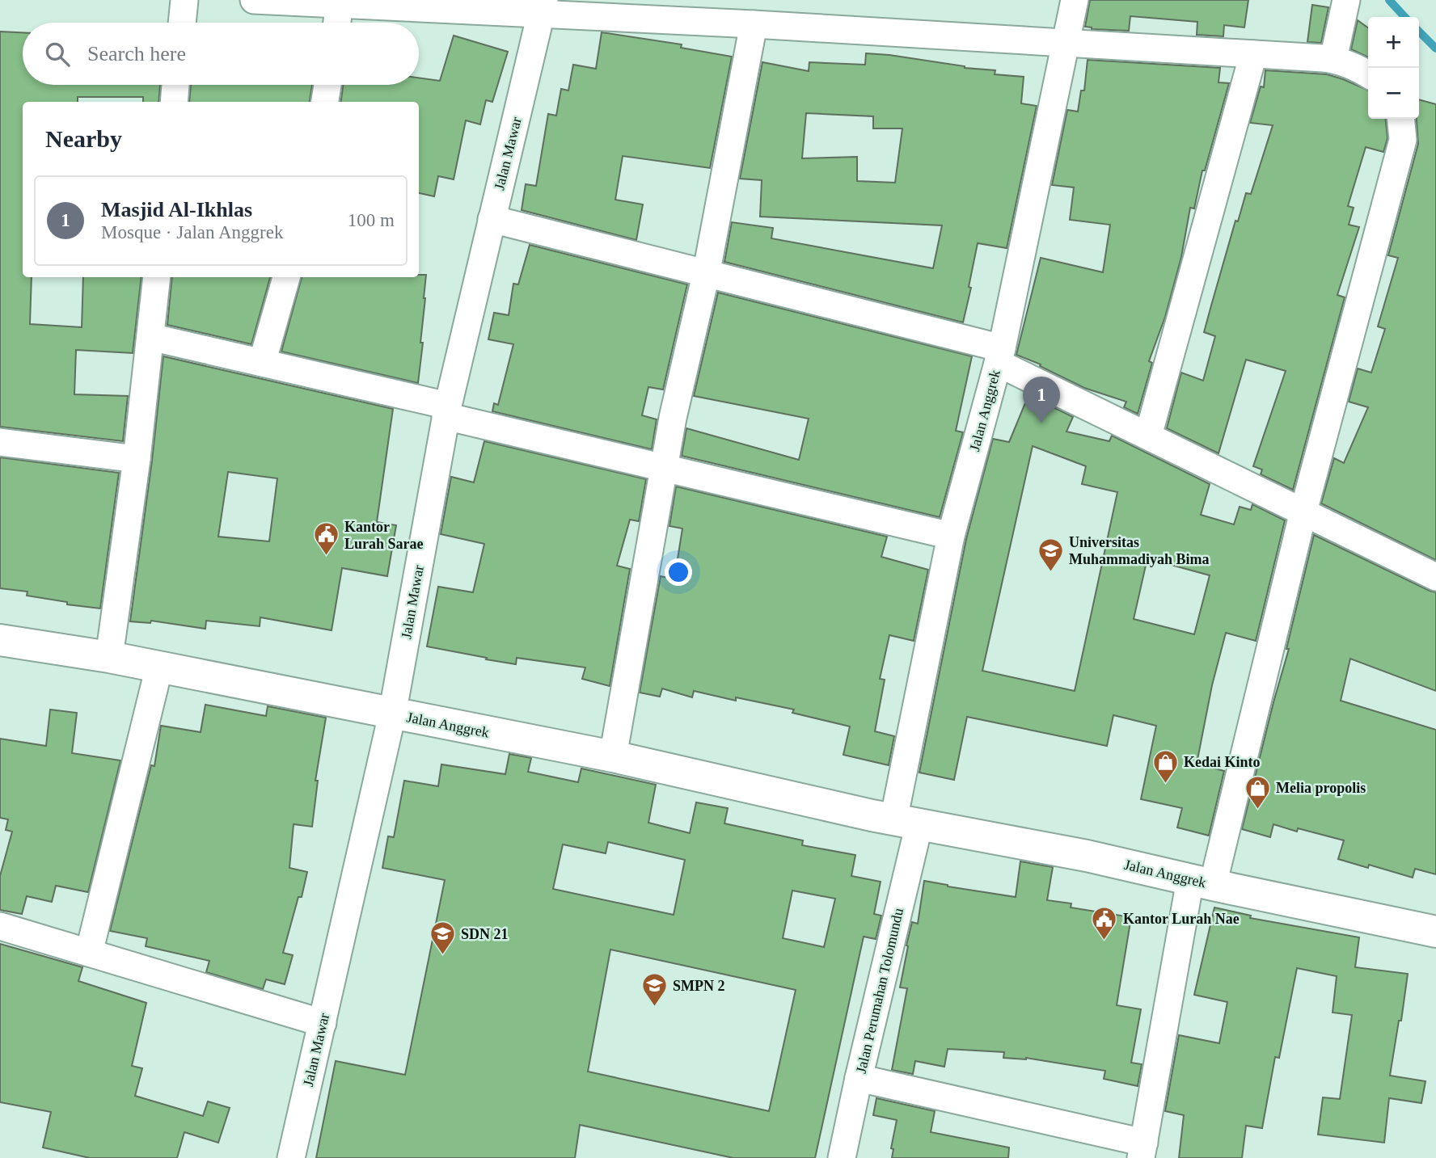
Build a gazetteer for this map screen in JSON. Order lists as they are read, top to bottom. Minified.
{"streets":{"street":["Jalan Mawar","Jalan Anggrek","Jalan Perumahan Tolomundu"]},"crossings":[["Jalan Mawar","Jalan Anggrek"],["Jalan Anggrek","Jalan Perumahan Tolomundu"]],"places":{"public building":["Kantor Lurah Sarae","Kantor Lurah Nae"],"school or university":["Universitas Muhammadiyah Bima","SDN 21","SMPN 2"],"shop":["Kedai Kinto","Melia propolis"]},"page":{"map_buttons":["+","−"],"search":"Search here","heading":"Nearby","list":[{"mark":"1","name":"Masjid Al-Ikhlas","note":"Mosque · Jalan Anggrek","value":"100 m"}],"pins":"1"}}
